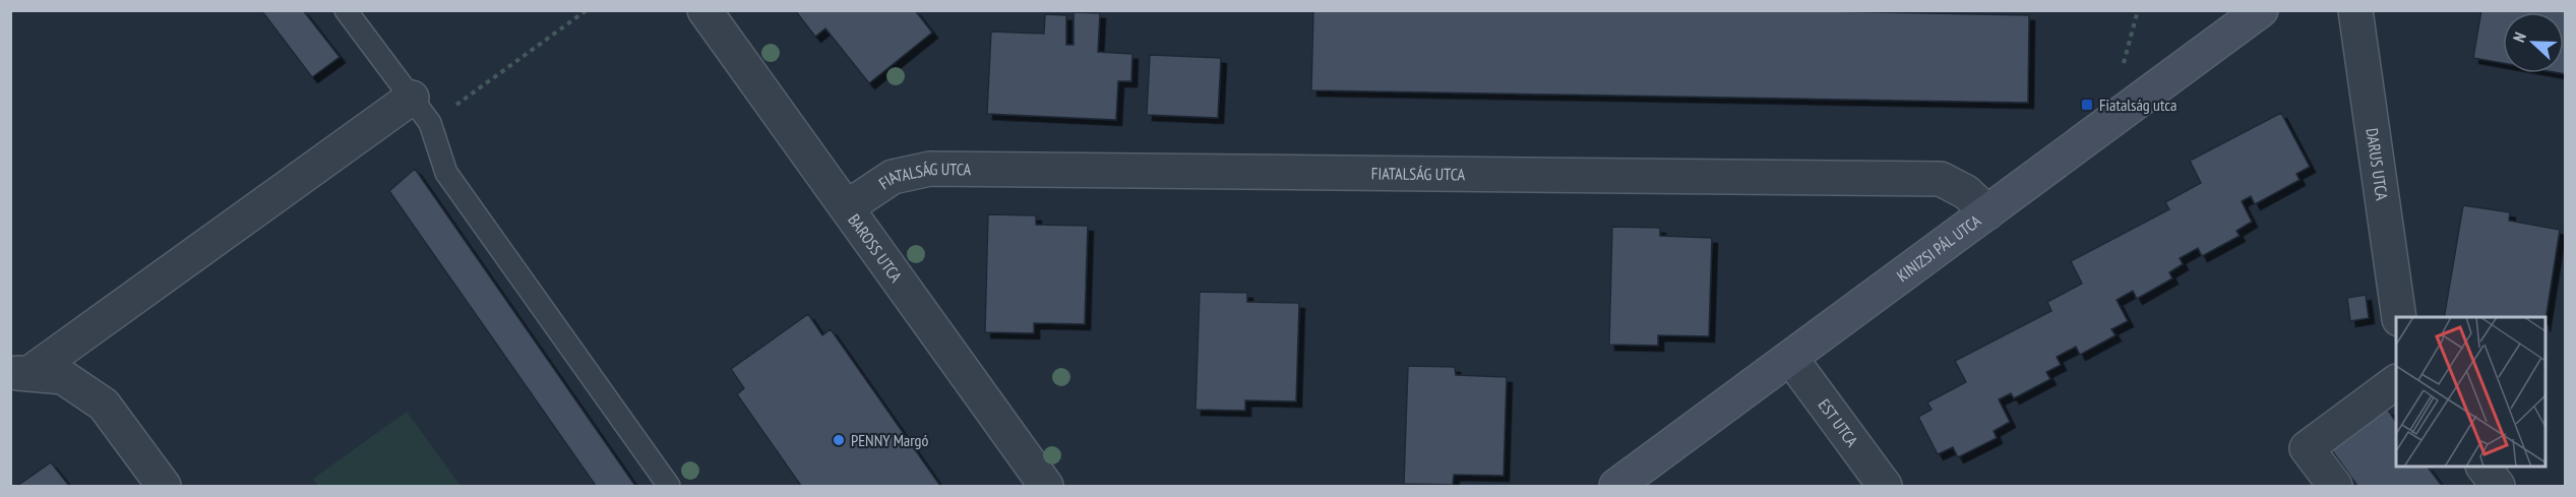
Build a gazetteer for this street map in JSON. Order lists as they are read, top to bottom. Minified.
{"streets":{"street":["DARUS UTCA","FIATALSÁG UTCA","BAROSS UTCA","KINIZSI PÁL UTCA","EST UTCA"]},"crossings":[["FIATALSÁG UTCA","BAROSS UTCA"],["FIATALSÁG UTCA","KINIZSI PÁL UTCA"],["KINIZSI PÁL UTCA","EST UTCA"]],"places":{"transit":["Fiatalság utca"],"other":["PENNY Margó"]},"north":"left"}
